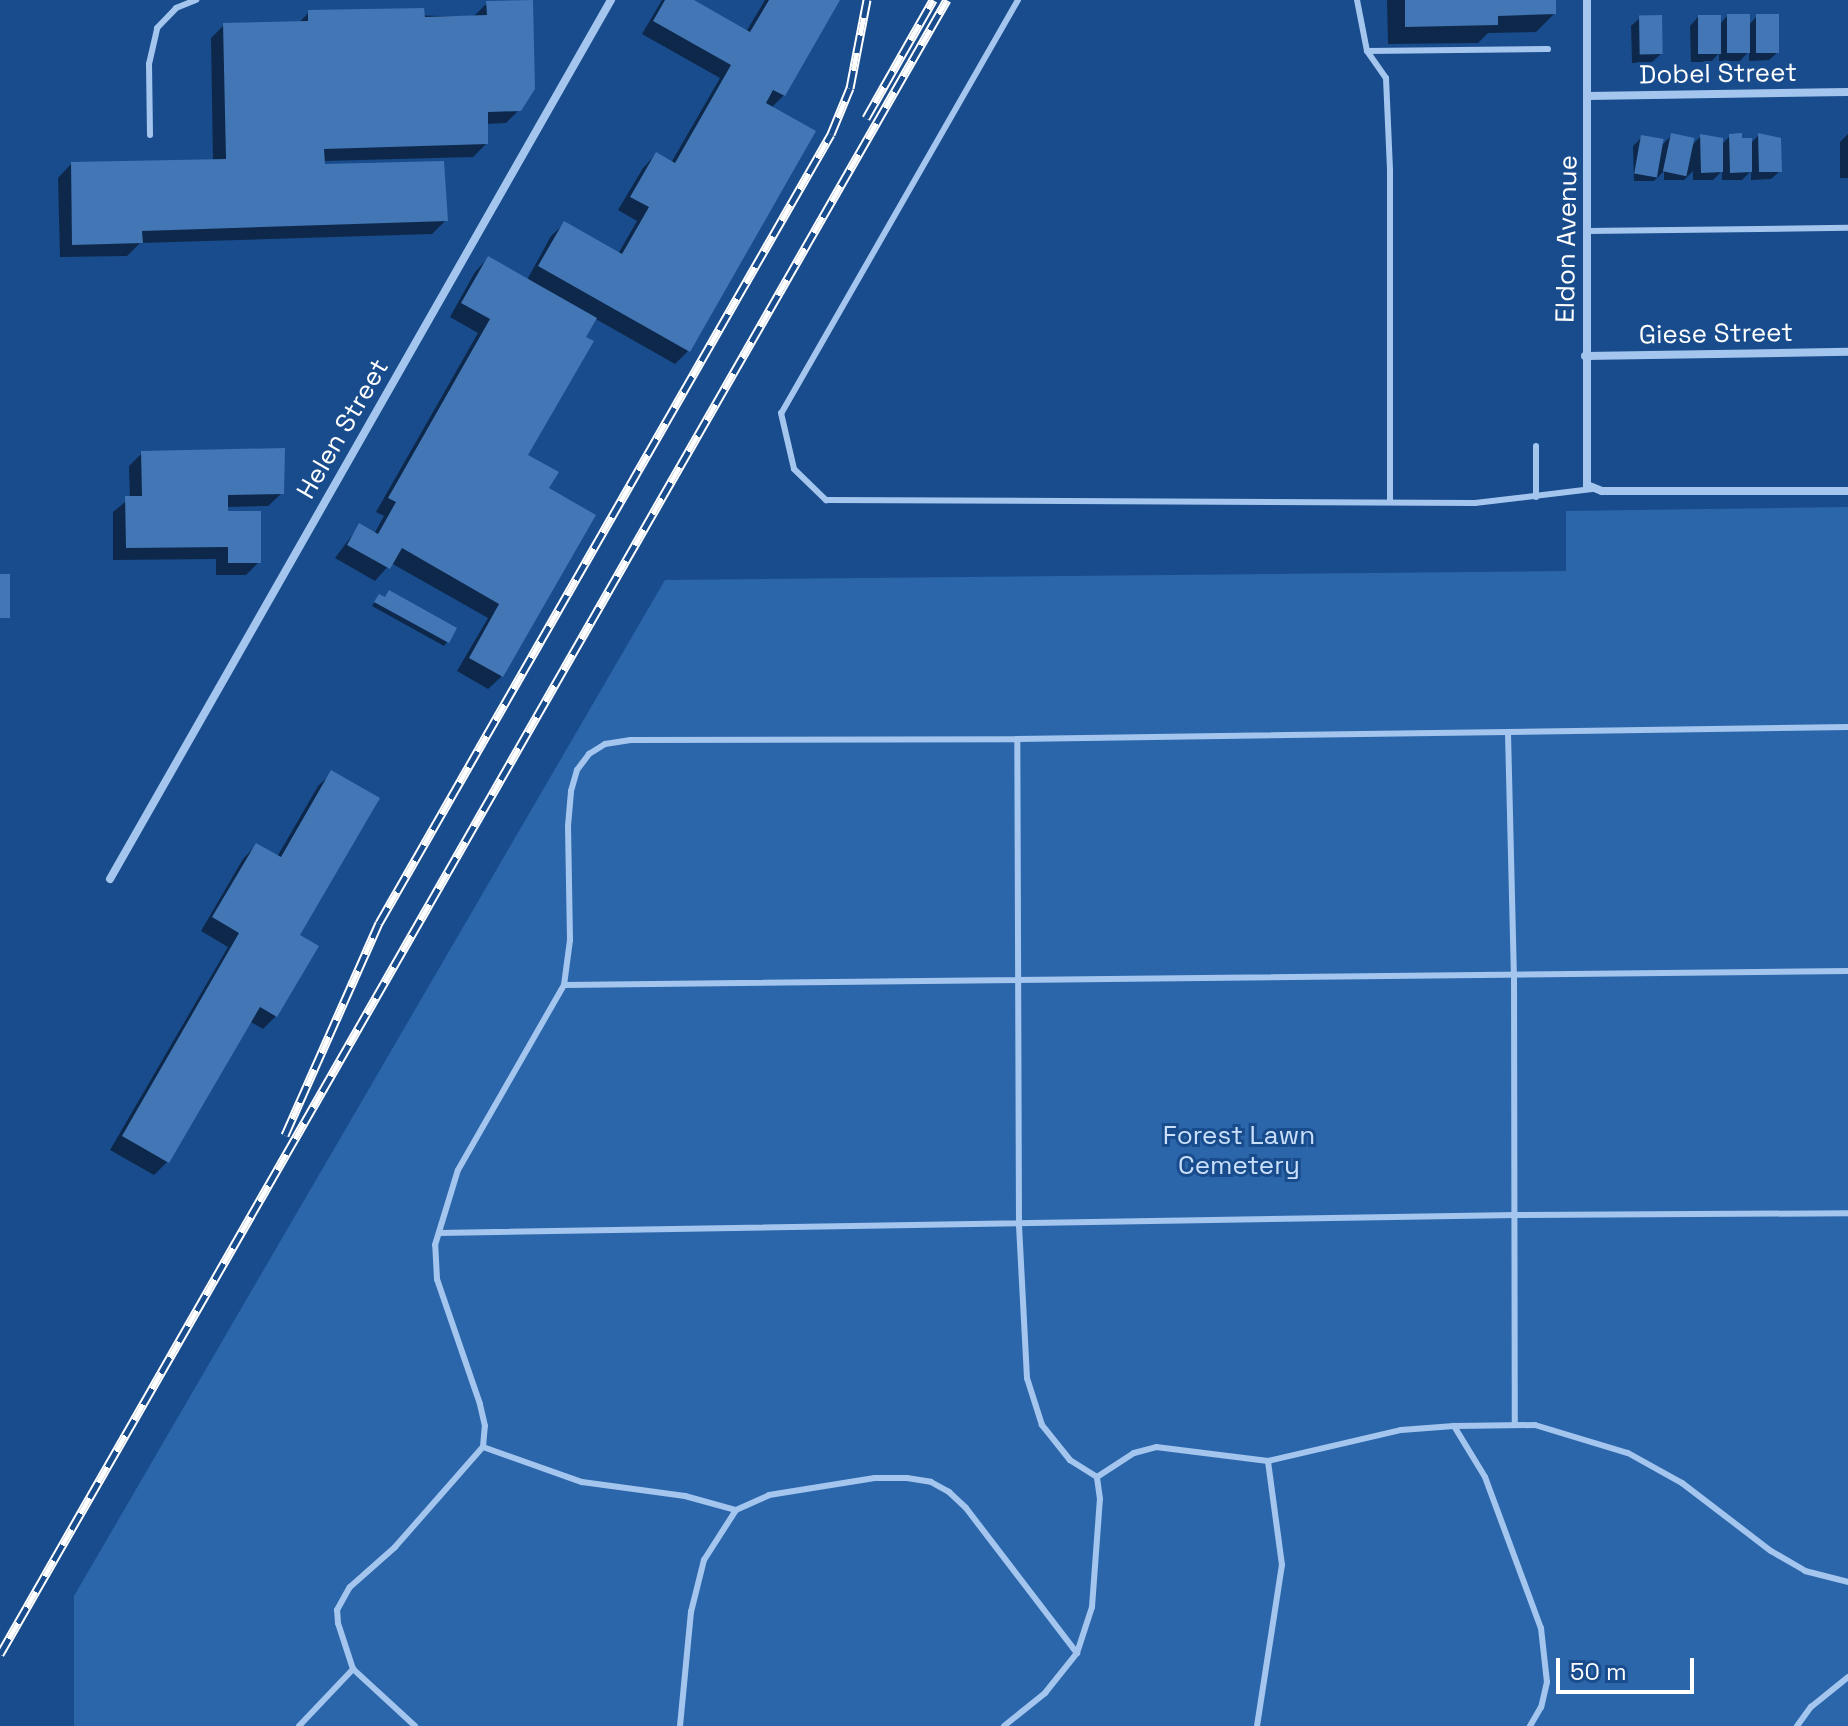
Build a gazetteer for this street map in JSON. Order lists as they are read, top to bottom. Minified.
{"streets":{"street":["Dobel Street","Eldon Avenue","Giese Street","Helen Street"]},"crossings":[["Dobel Street","Eldon Avenue"],["Eldon Avenue","Giese Street"]],"parks":["Forest Lawn Cemetery"],"scale_bar":"50 m"}
